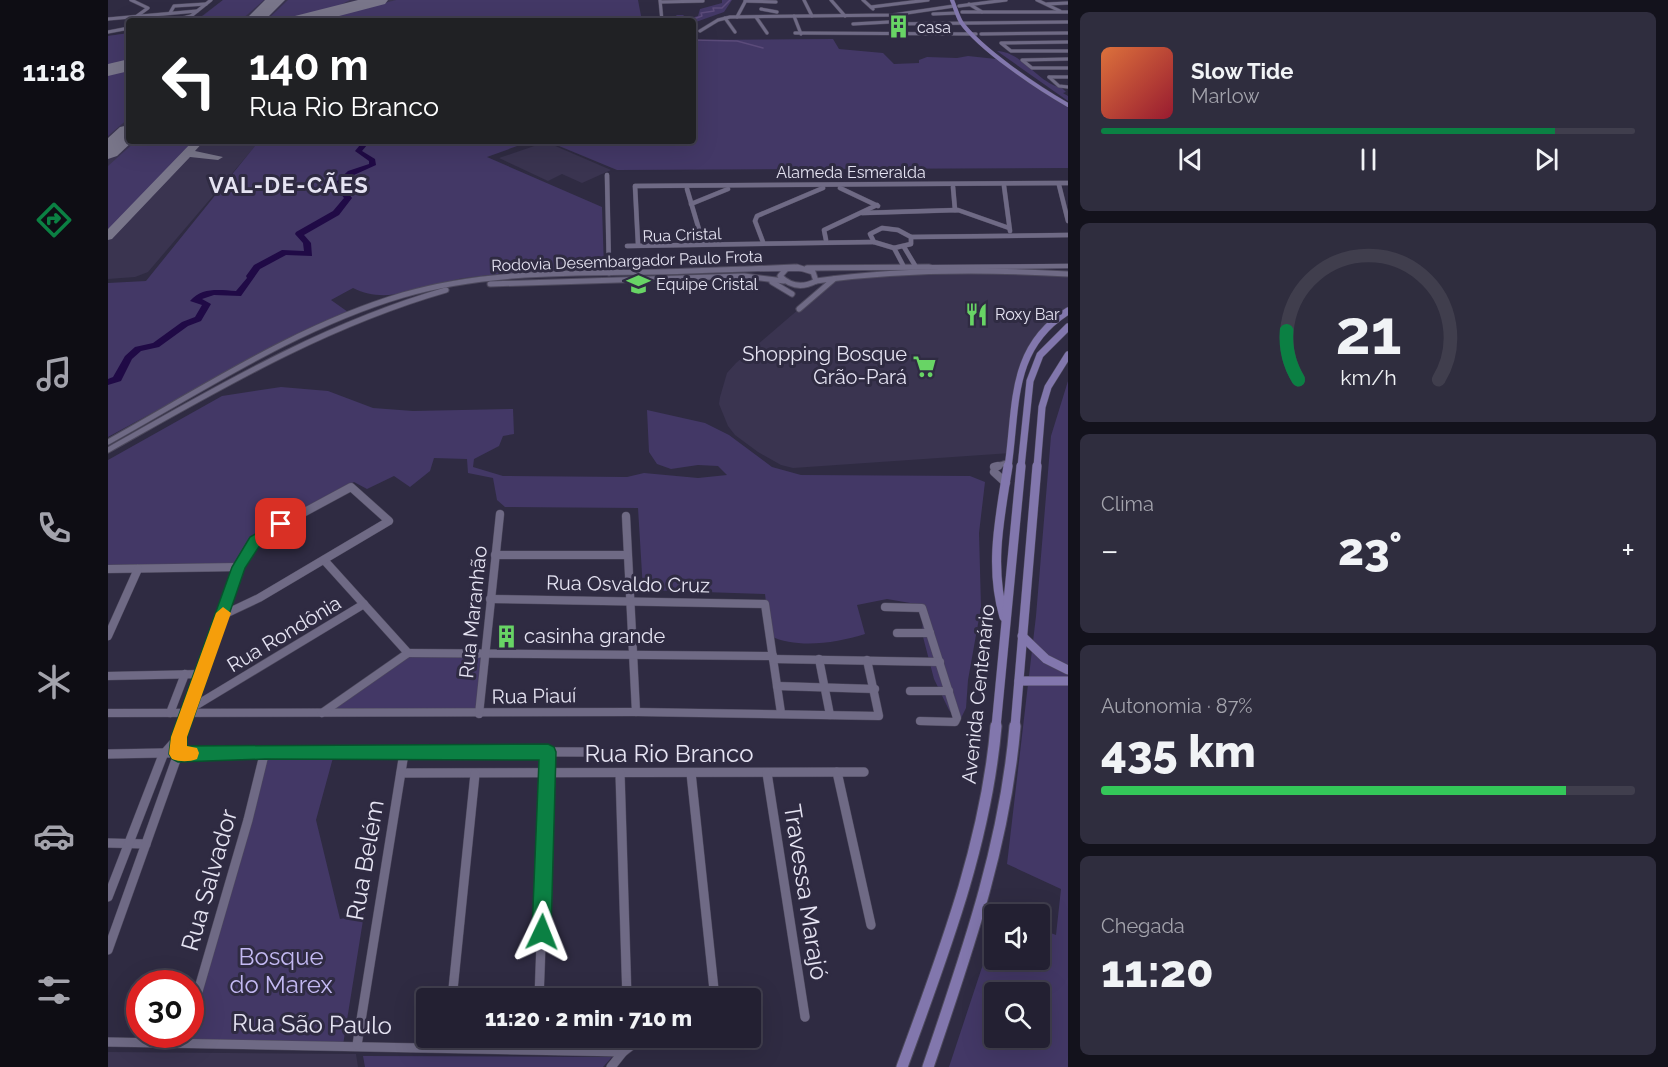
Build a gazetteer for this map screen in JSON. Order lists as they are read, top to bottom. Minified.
{"streets":{"main road":["Avenida Centenário"],"street":["Alameda Esmeralda","Rua Cristal","Rodovia Desembargador Paulo Frota","Rua Osvaldo Cruz","Rua Maranhão","Rua Rondônia","Rua Piauí","Rua Rio Branco","Rua Belém","Rua Salvador","Travessa Marajó","Rua São Paulo"]},"crossings":[["Rua Osvaldo Cruz","Rua Maranhão"],["Rua Maranhão","Rua Piauí"],["Rua Rondônia","Rua Piauí"],["Rua Rio Branco","Rua Belém"],["Rua Rio Branco","Rua Salvador"],["Rua Rio Branco","Travessa Marajó"],["Rua Belém","Rua São Paulo"]],"districts":["VAL-DE-CÃES"],"parks":["Bosque do Marex"],"places":{"building":["casa","casinha grande"],"school or university":["Equipe Cristal"],"restaurant":["Roxy Bar"],"supermarket":["Shopping Bosque Grão-Pará"]},"page":{"tabs":"11:18","turn":["140 m","Rua Rio Branco"],"song":["Slow Tide","Marlow"],"tile":["Clima",["Autonomia · 87%","435 km"],["Chegada","11:20"]],"heat":["−","23°","+"],"limit":"30","trip":"11:20 · 2 min · 710 m","gauge":["21","km/h"]}}
